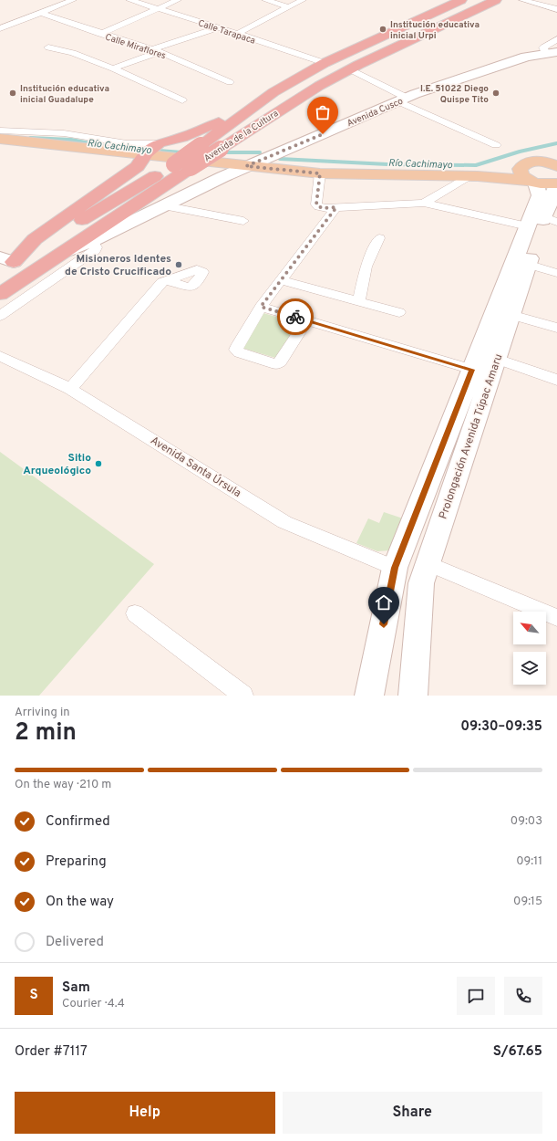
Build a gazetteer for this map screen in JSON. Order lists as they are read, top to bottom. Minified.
{"streets":{"highway":["Avenida de la Cultura"],"main road":["Avenida Cusco","Prolongación Avenida Túpac Amaru"],"street":["Calle Tarapaca","Calle Miraflores","Avenida Santa Úrsula"]},"crossings":[["Calle Tarapaca","Avenida de la Cultura"],["Avenida Cusco","Avenida de la Cultura"],["Prolongación Avenida Túpac Amaru","Avenida Santa Úrsula"]],"water":["Río Cachimayo"],"places":["Institución educativa inicial Urpi","Institución educativa inicial Guadalupe","I.E. 51022 Diego Quispe Tito","Misioneros Identes de Cristo Crucificado","Sitio Arqueológico"],"north":"top left","page":{"heading":["2 min","Arriving in","09:30–09:35"],"panel":["Sam","Courier · 4.4","Order #7117","S/67.65"],"bar":"On the way · 210 m","list":[["Confirmed","09:03"],["Preparing","09:11"],["On the way","09:15"],"Delivered"],"round":"S","buttons":["Help","Share"]}}
